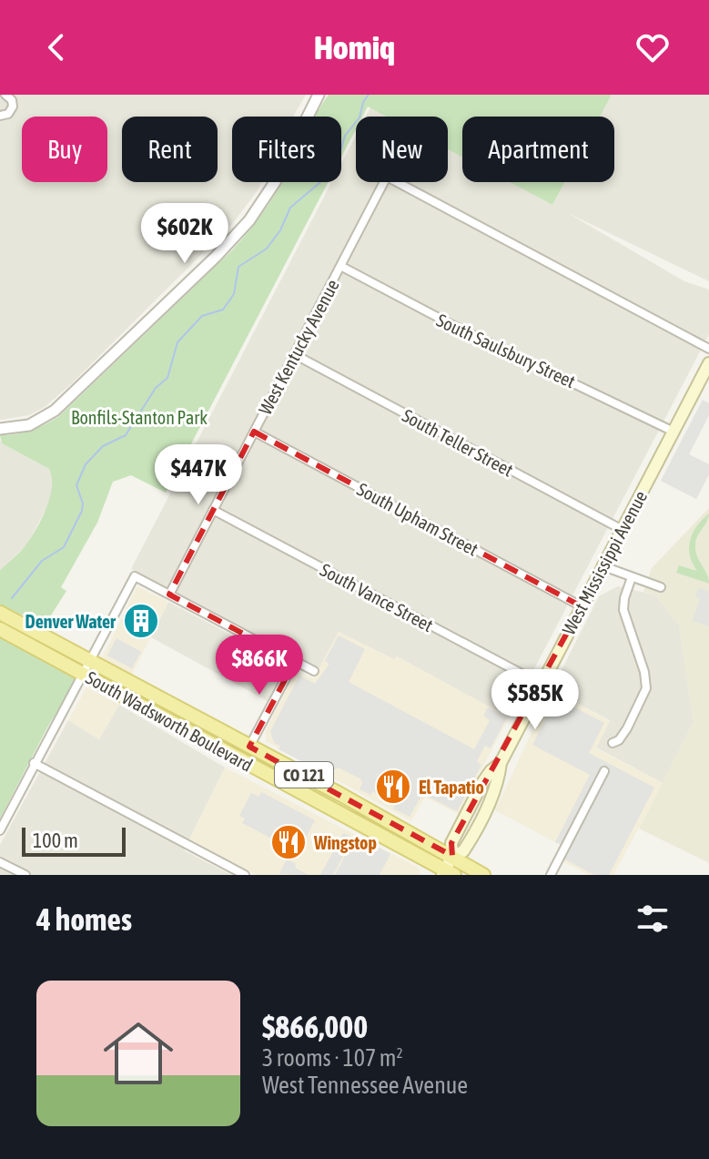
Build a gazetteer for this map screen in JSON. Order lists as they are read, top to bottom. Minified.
{"streets":{"main road":["West Mississippi Avenue","South Wadsworth Boulevard","CO 121"],"street":["West Kentucky Avenue","South Saulsbury Street","South Teller Street","South Upham Street","South Vance Street"]},"crossings":[["West Kentucky Avenue","South Saulsbury Street"],["West Kentucky Avenue","South Teller Street"],["West Kentucky Avenue","South Upham Street"],["West Kentucky Avenue","South Vance Street"],["South Saulsbury Street","West Mississippi Avenue"],["South Teller Street","West Mississippi Avenue"],["South Upham Street","West Mississippi Avenue"],["West Mississippi Avenue","South Vance Street"],["West Mississippi Avenue","South Wadsworth Boulevard"]],"parks":["Bonfils-Stanton Park"],"places":{"building":["Denver Water"],"restaurant":["El Tapatio","Wingstop"]},"scale_bar":"100 m","page":{"header":"Homiq","chip":["Buy","Rent","Filters","New","Apartment"],"price":["$602K","$447K","$866K","$585K"],"scale":"100 m","heading":"4 homes","list":[{"name":"$866,000","note":"3 rooms · 107 m² · West Tennessee Avenue"}]}}
